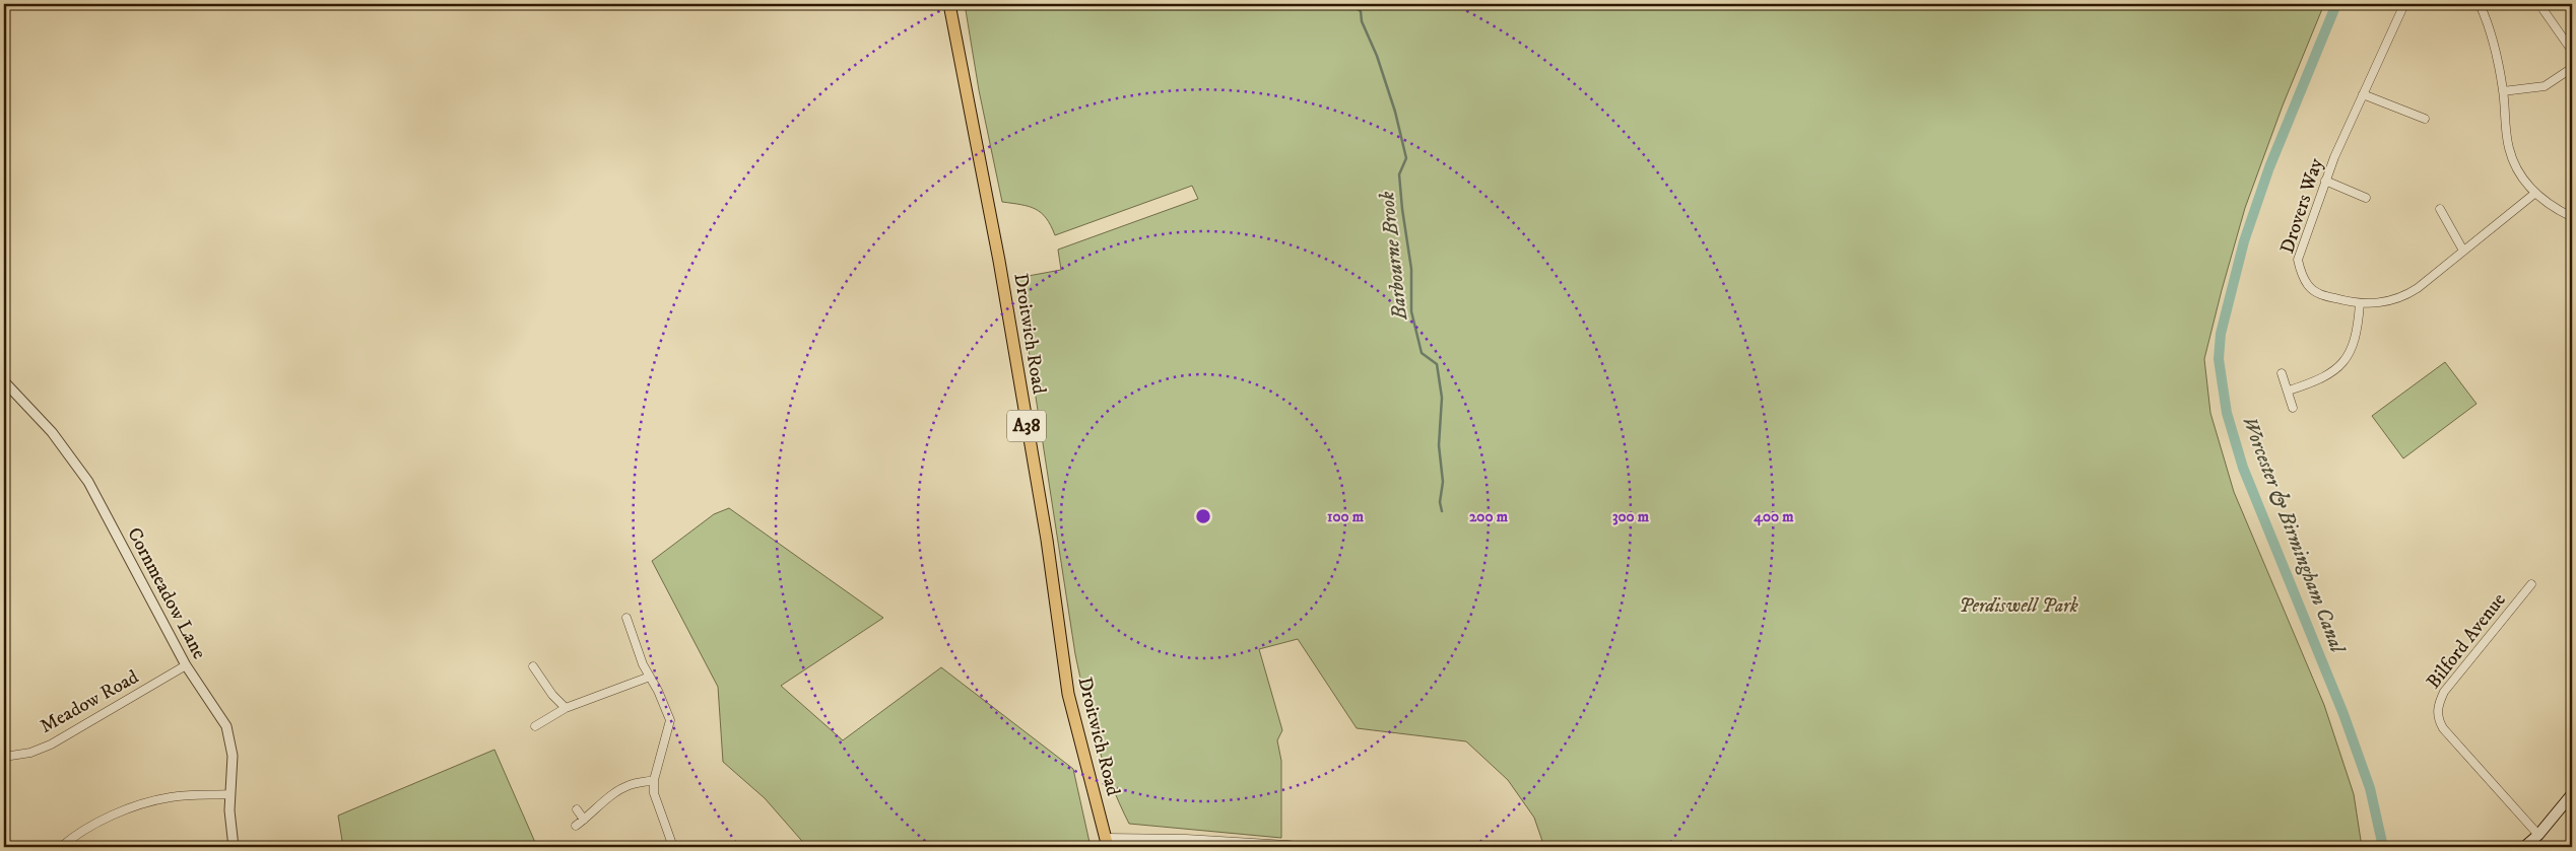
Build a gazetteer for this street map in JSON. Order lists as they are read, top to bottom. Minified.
{"streets":{"main road":["Droitwich Road","A38"],"street":["Drovers Way","Cornmeadow Lane","Bilford Avenue","Meadow Road"]},"crossings":[["Cornmeadow Lane","Meadow Road"]],"water":["Barbourne Brook","Worcester & Birmingham Canal"],"parks":["Perdiswell Park"],"rings":["100 m","200 m","300 m","400 m"]}
